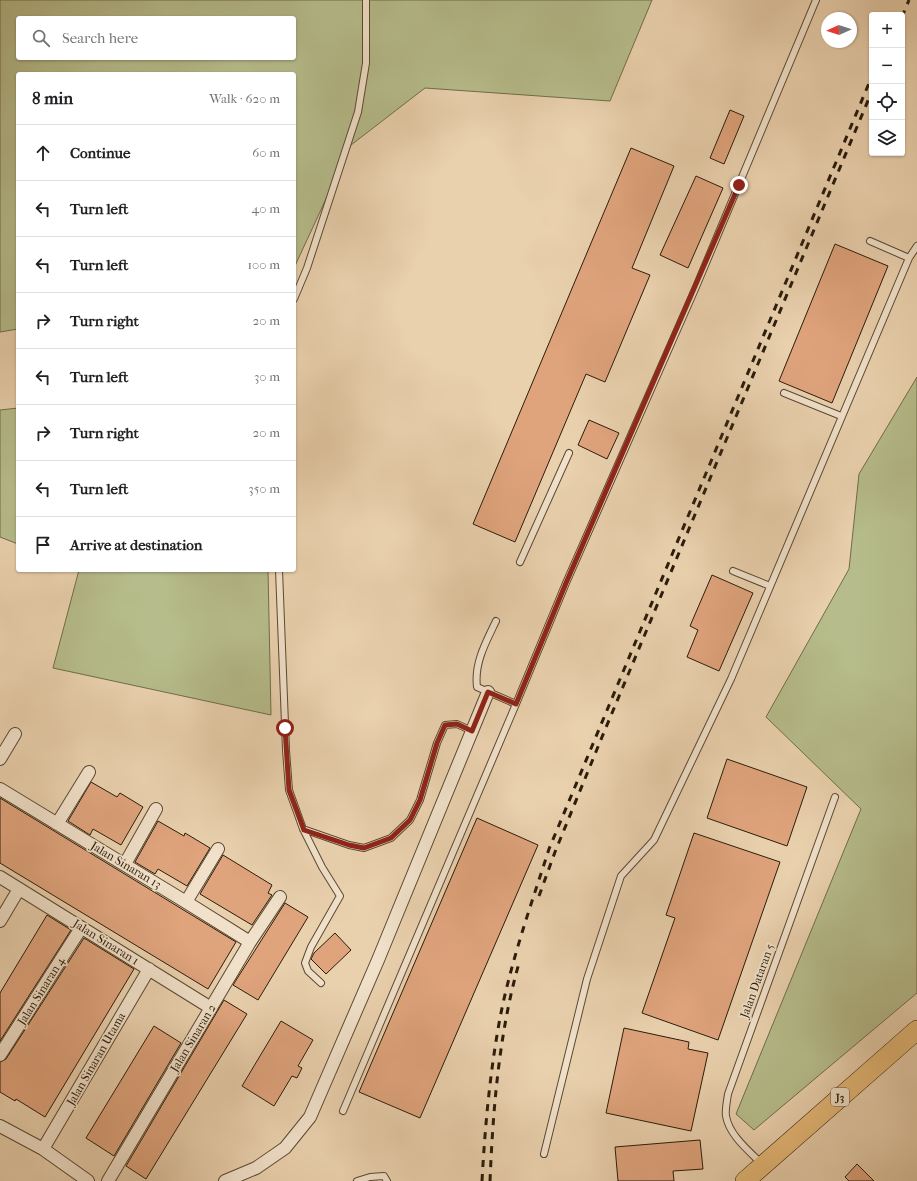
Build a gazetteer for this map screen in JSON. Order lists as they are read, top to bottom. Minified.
{"streets":{"main road":["J3"],"street":["Jalan Sinaran 13","Jalan Sinaran 1","Jalan Sinaran 4","Jalan Sinaran 2","Jalan Sinaran Utama"],"lane":["Jalan Dataran 5"]},"crossings":[["Jalan Sinaran 13","Jalan Sinaran 2"],["Jalan Sinaran 1","Jalan Sinaran 4"],["Jalan Sinaran 1","Jalan Sinaran 2"],["Jalan Sinaran 1","Jalan Sinaran Utama"],["Jalan Dataran 5","J3"]],"north":"left","page":{"map_buttons":["+","−"],"search":"Search here","heading":["8 min","Walk · 620 m"],"list":[["Continue","60 m"],["Turn left","40 m"],["Turn left","100 m"],["Turn right","20 m"],["Turn left","30 m"],["Turn right","20 m"],["Turn left","350 m"],"Arrive at destination"]}}
